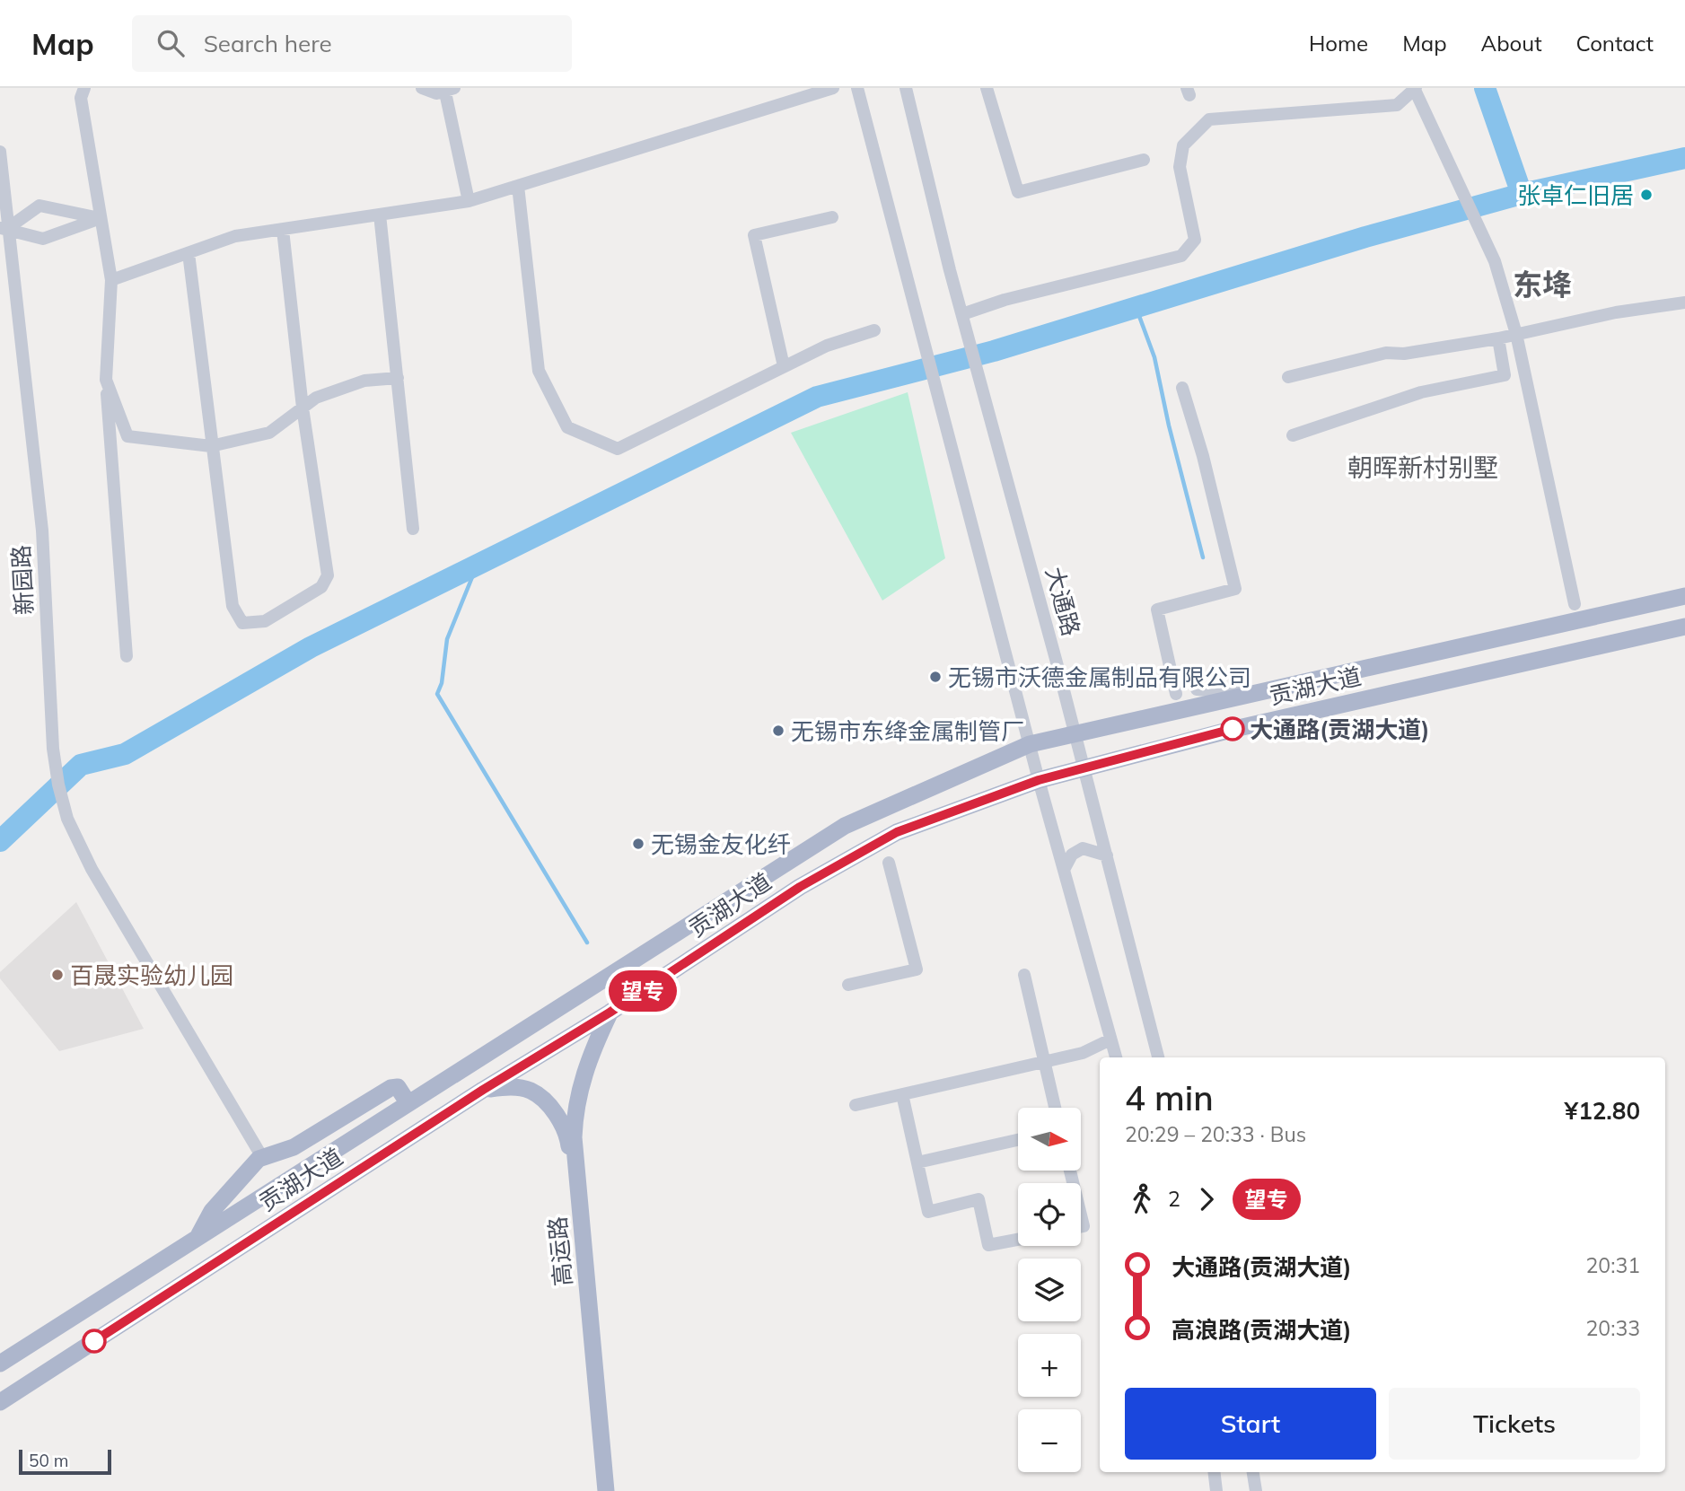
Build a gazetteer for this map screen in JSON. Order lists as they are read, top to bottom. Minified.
{"streets":{"main road":["贡湖大道","高运路"],"street":["新园路","大通路"]},"crossings":[["大通路","贡湖大道"],["贡湖大道","高运路"]],"districts":["东鿍","朝晖新村别墅"],"places":["张卓仁旧居","无锡市沃德金属制品有限公司","大通路(贡湖大道)","无锡市东绛金属制管厂","无锡金友化纤","百晟实验幼儿园"],"lines":["bus line 望专"],"scale_bar":"50 m","north":"right","page":{"header":"Map","search":"Search here","nav":["Home","Map","About","Contact"],"on_map":"望专","heading":["4 min","20:29 – 20:33 · Bus","¥12.80"],"map_buttons":["+","−"],"legs":["2","望专"],"list":[{"name":"大通路(贡湖大道)","value":"20:31"},{"name":"高浪路(贡湖大道)","value":"20:33"}],"buttons":["Start","Tickets"],"scale":"50 m"}}
